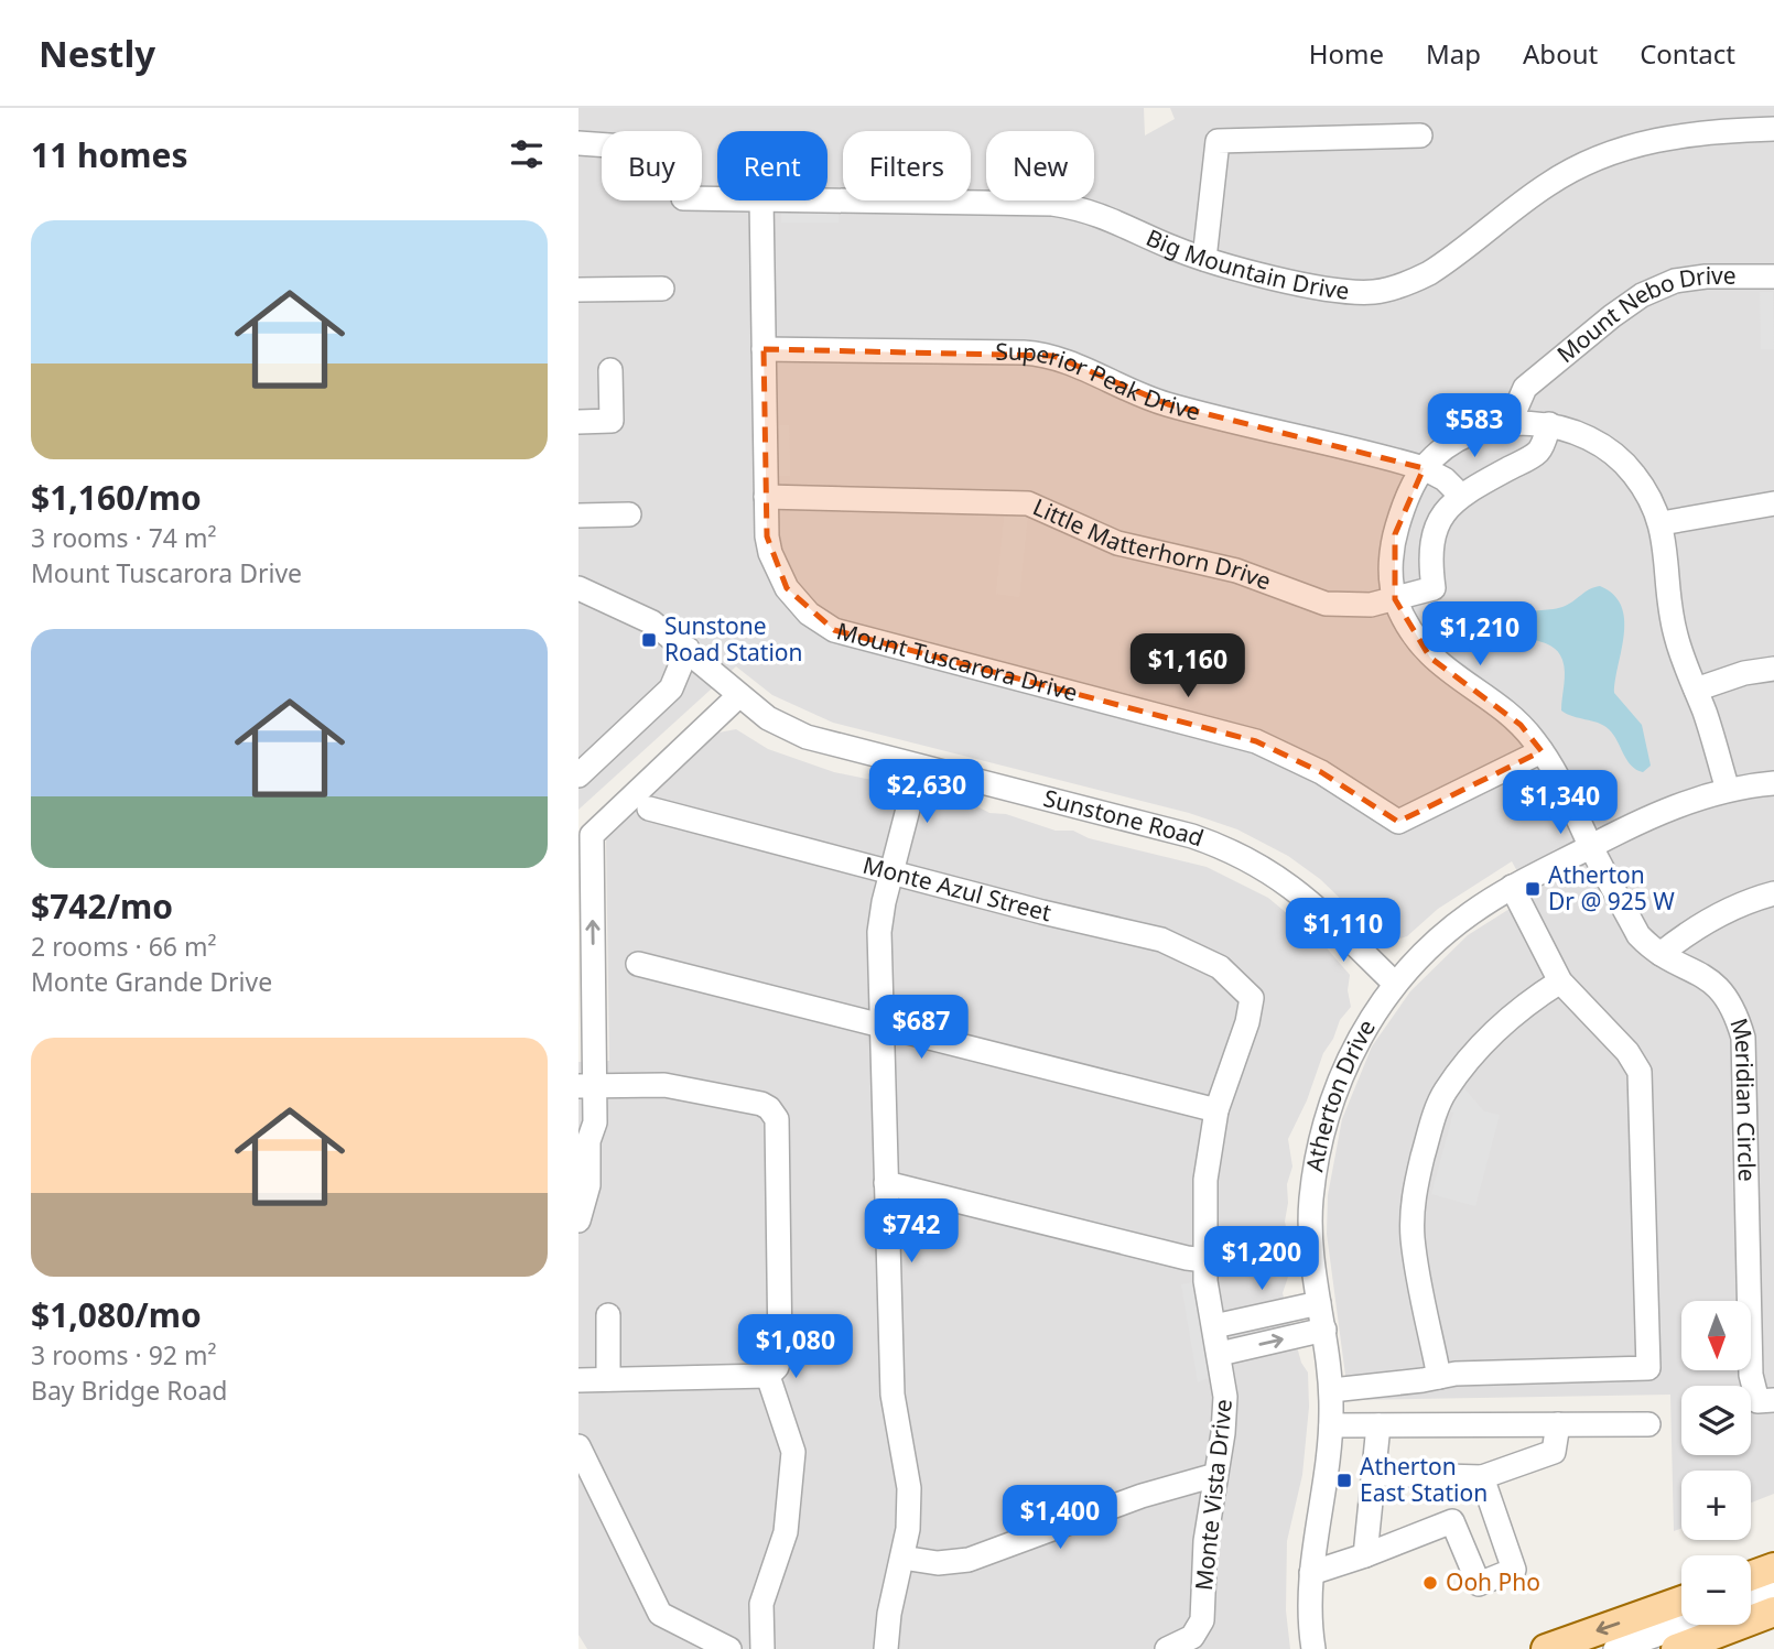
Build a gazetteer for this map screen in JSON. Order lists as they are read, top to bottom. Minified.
{"streets":{"street":["Big Mountain Drive","Mount Nebo Drive","Superior Peak Drive","Little Matterhorn Drive","Mount Tuscarora Drive","Sunstone Road","Monte Azul Street","Atherton Drive","Meridian Circle","Monte Vista Drive"]},"crossings":[["Superior Peak Drive","Little Matterhorn Drive"],["Superior Peak Drive","Mount Tuscarora Drive"],["Little Matterhorn Drive","Mount Tuscarora Drive"],["Little Matterhorn Drive","Meridian Circle"],["Mount Tuscarora Drive","Meridian Circle"],["Sunstone Road","Atherton Drive"],["Monte Azul Street","Monte Vista Drive"],["Atherton Drive","Meridian Circle"]],"places":{"transit":["Sunstone Road Station","Atherton Dr @ 925 W","Atherton East Station"],"other":["Ooh Pho"]},"north":"bottom","page":{"header":"Nestly","nav":["Home","Map","About","Contact"],"heading":"11 homes","chip":["Buy","Rent","Filters","New"],"list":[{"name":"$1,160/mo","note":"3 rooms · 74 m² · Mount Tuscarora Drive"},{"name":"$742/mo","note":"2 rooms · 66 m² · Monte Grande Drive"},{"name":"$1,080/mo","note":"3 rooms · 92 m² · Bay Bridge Road"}],"price":["$583","$1,210","$1,160","$2,630","$1,340","$1,110","$687","$742","$1,200","$1,080","$1,400"],"map_buttons":["+","−"]}}
